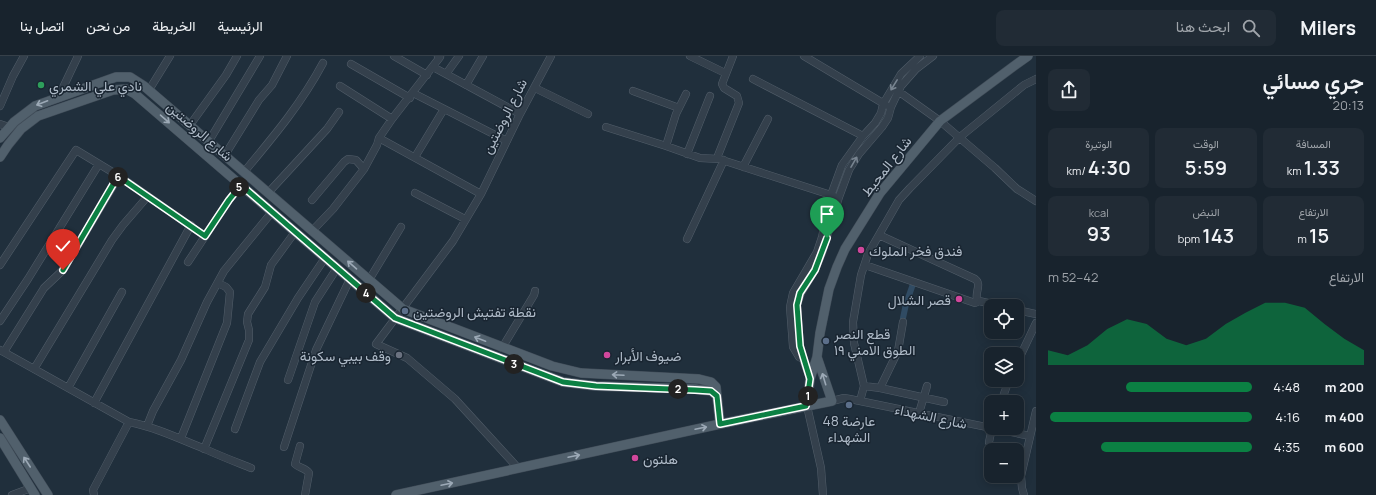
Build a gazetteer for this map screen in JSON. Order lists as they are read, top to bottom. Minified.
{"streets":{"main road":["شارع الروضتين","شارع المحيط"],"street":["شارع الشهداء"]},"crossings":[["شارع المحيط","شارع الشهداء"]],"places":["نادي علي الشمري","فندق فخر الملوك","قصر الشلال","نقطة تفتيش الروضتين","قطع النصر الطوق الامني ۱۹","وقف بيبي سكونة","ضيوف الأبرار","عارضة 48 الشهداء","هلتون"],"page":{"header":"Milers","search":"ابحث هنا","nav":["الرئيسية","الخريطة","من نحن","اتصل بنا"],"heading":["جري مسائي","20:13"],"stats":[["المسافة","1.33 km"],["الوقت","5:59"],["الوتيرة","4:30 /km"],["الارتفاع","15 m"],["النبض","143 bpm"],["kcal","93"]],"pins":["6","5","4","3","2","1"],"chart":["الارتفاع","42–52 m"],"map_buttons":["+","−"],"list":[{"name":"200 m","note":"4:48"},{"name":"400 m","note":"4:16"},{"name":"600 m","note":"4:35"}]}}
